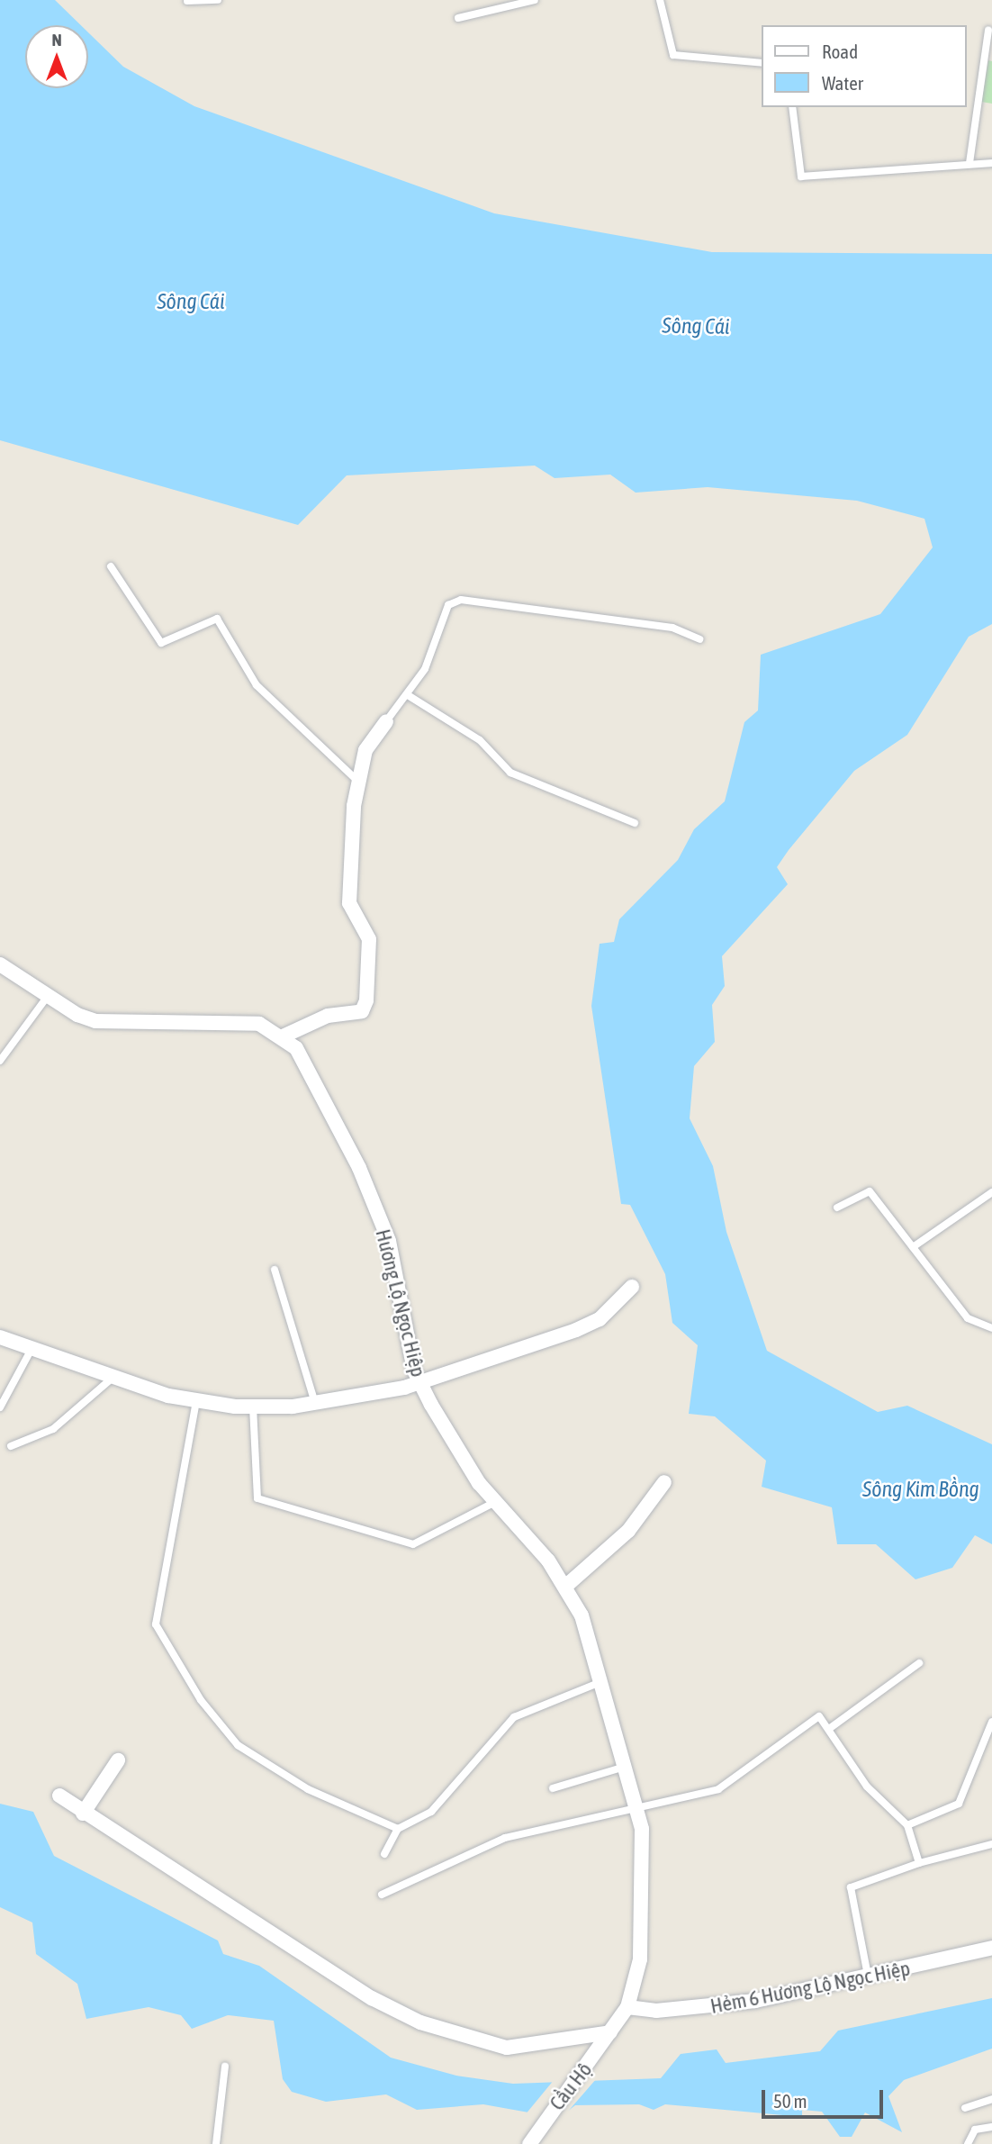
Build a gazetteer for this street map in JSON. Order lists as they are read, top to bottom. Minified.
{"streets":{"street":["Hương Lộ Ngọc Hiệp","Hẻm 6 Hương Lộ Ngọc Hiệp","Cầu Hộ"]},"crossings":[["Hương Lộ Ngọc Hiệp","Hẻm 6 Hương Lộ Ngọc Hiệp"],["Hương Lộ Ngọc Hiệp","Cầu Hộ"]],"water":["Sông Cái","Sông Kim Bồng"],"legend":["Road","Water"],"scale_bar":"50 m","north":"top"}
